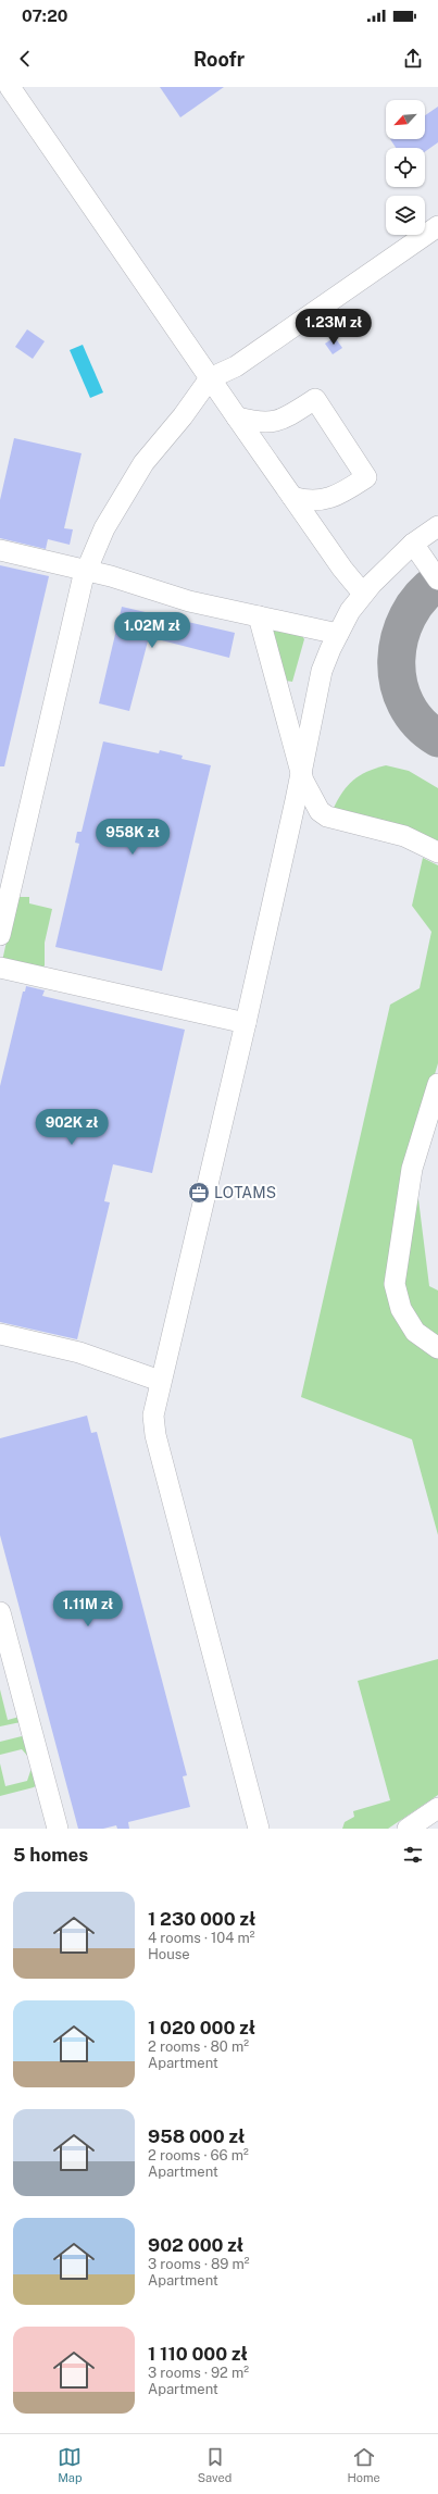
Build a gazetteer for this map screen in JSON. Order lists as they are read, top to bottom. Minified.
{"places":{"office":["LOTAMS"]},"north":"bottom left","page":{"status":"07:20","header":"Roofr","price":["1.23M zł","1.02M zł","958K zł","902K zł","1.11M zł"],"heading":"5 homes","list":[{"name":"1 230 000 zł","note":"4 rooms · 104 m² · House"},{"name":"1 020 000 zł","note":"2 rooms · 80 m² · Apartment"},{"name":"958 000 zł","note":"2 rooms · 66 m² · Apartment"},{"name":"902 000 zł","note":"3 rooms · 89 m² · Apartment"},{"name":"1 110 000 zł","note":"3 rooms · 92 m² · Apartment"}],"tabs":["Map","Saved","Home"]}}
